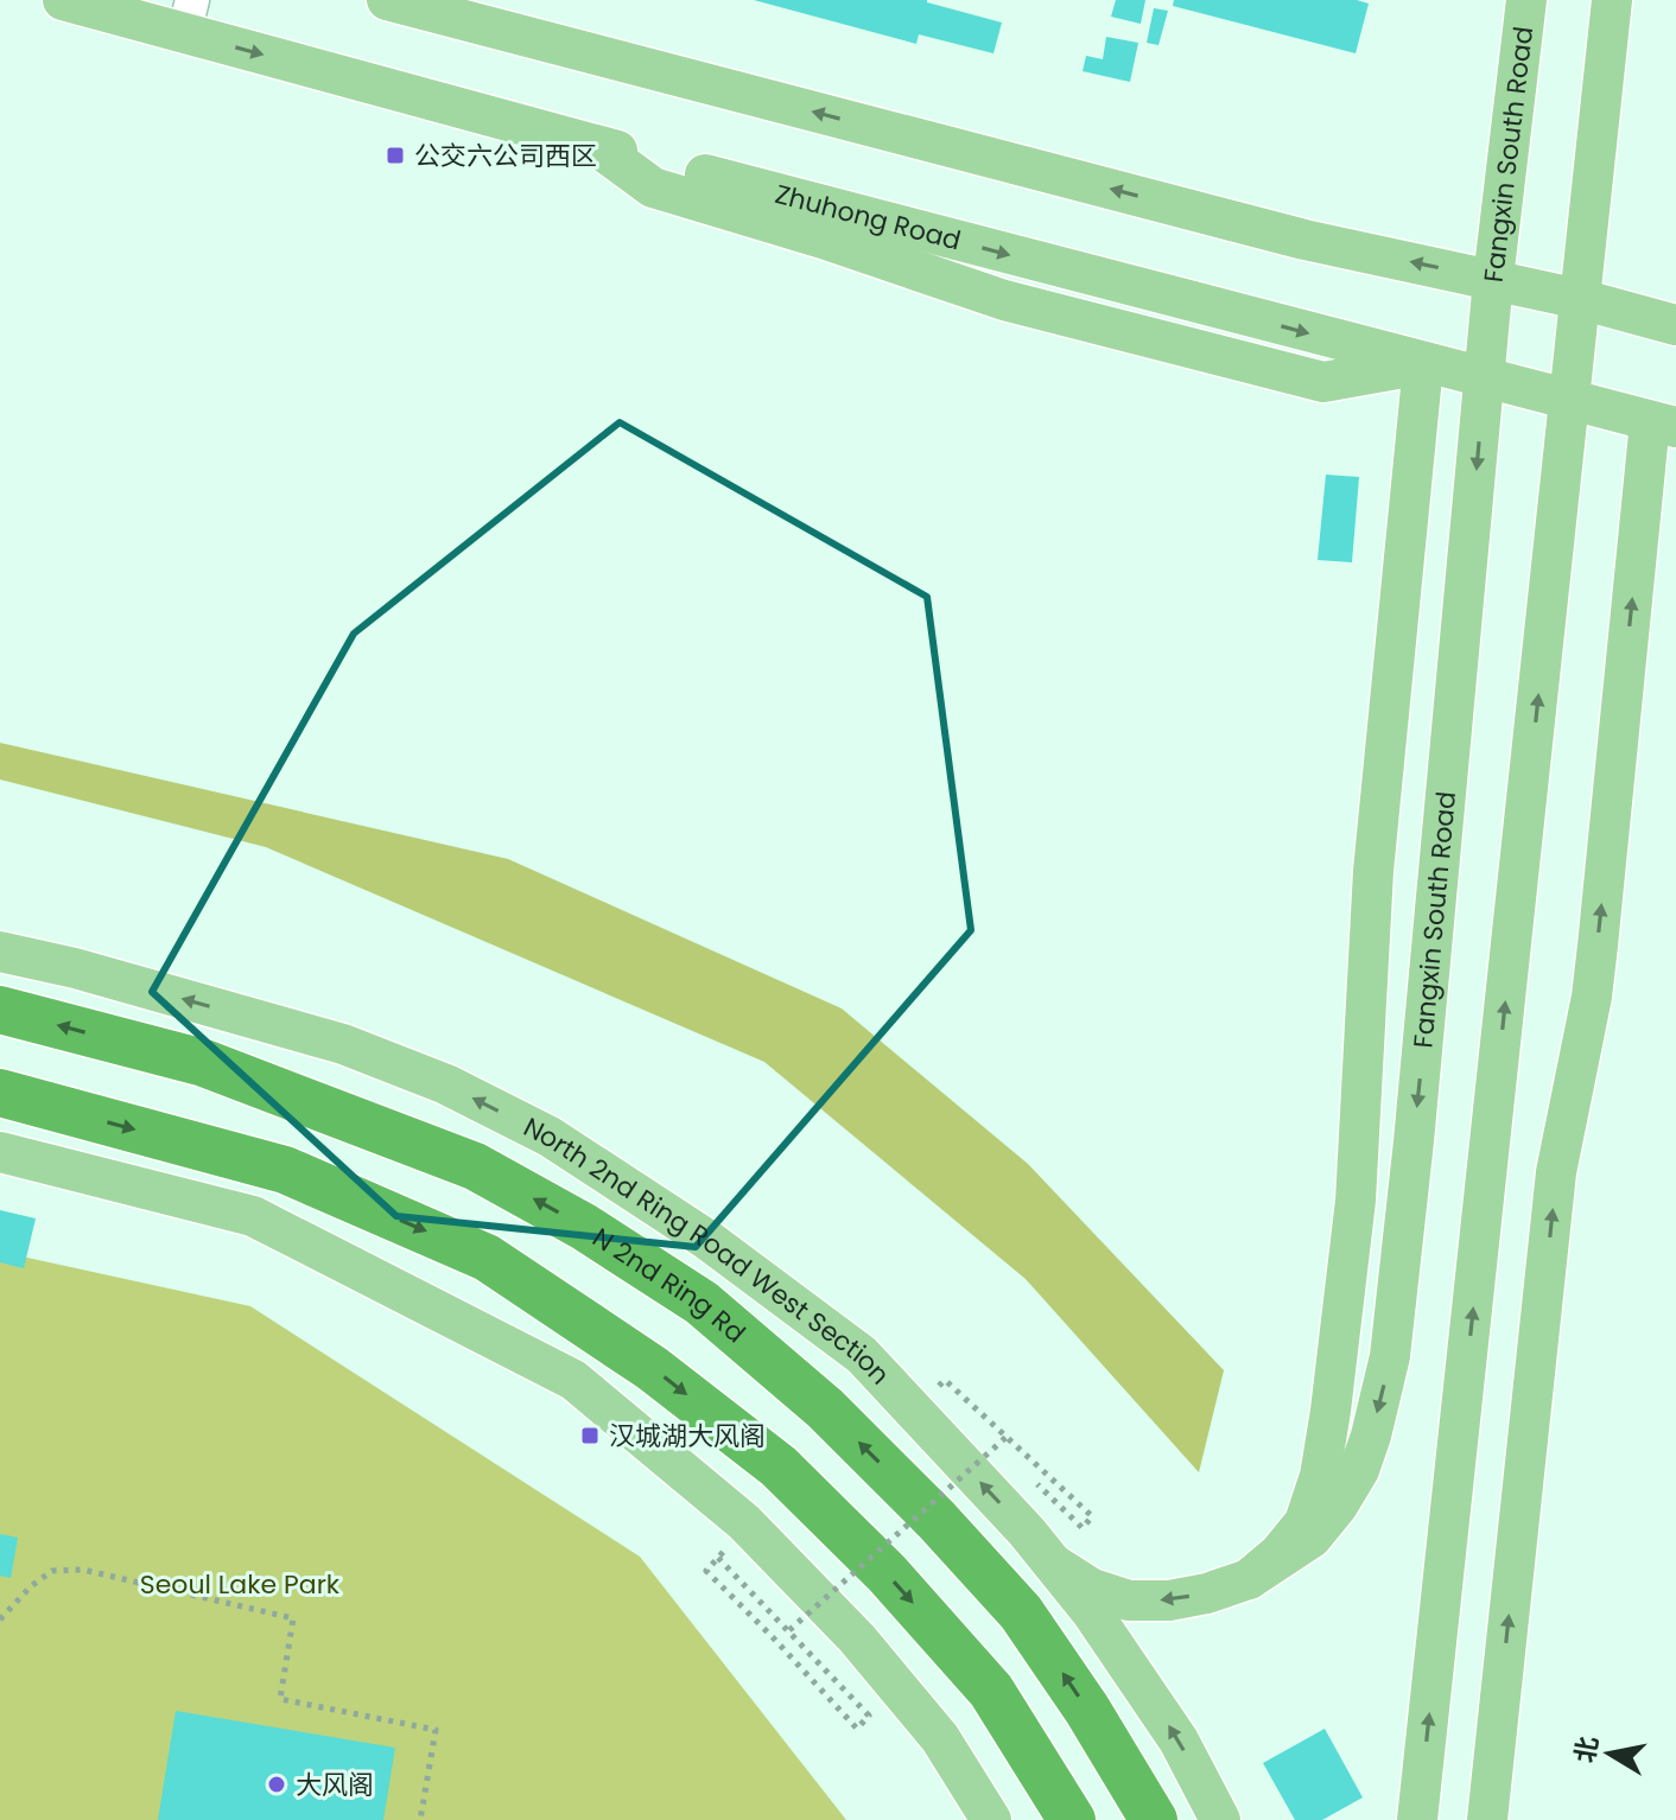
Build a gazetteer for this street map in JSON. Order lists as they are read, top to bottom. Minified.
{"streets":{"highway":["N 2nd Ring Rd"],"main road":["Fangxin South Road","Zhuhong Road","North 2nd Ring Road West Section"]},"crossings":[["Fangxin South Road","Zhuhong Road"],["Fangxin South Road","North 2nd Ring Road West Section"]],"parks":["Seoul Lake Park"],"places":{"transit":["公交六公司西区","汉城湖大风阁"],"other":["大风阁"]},"north":"left"}
